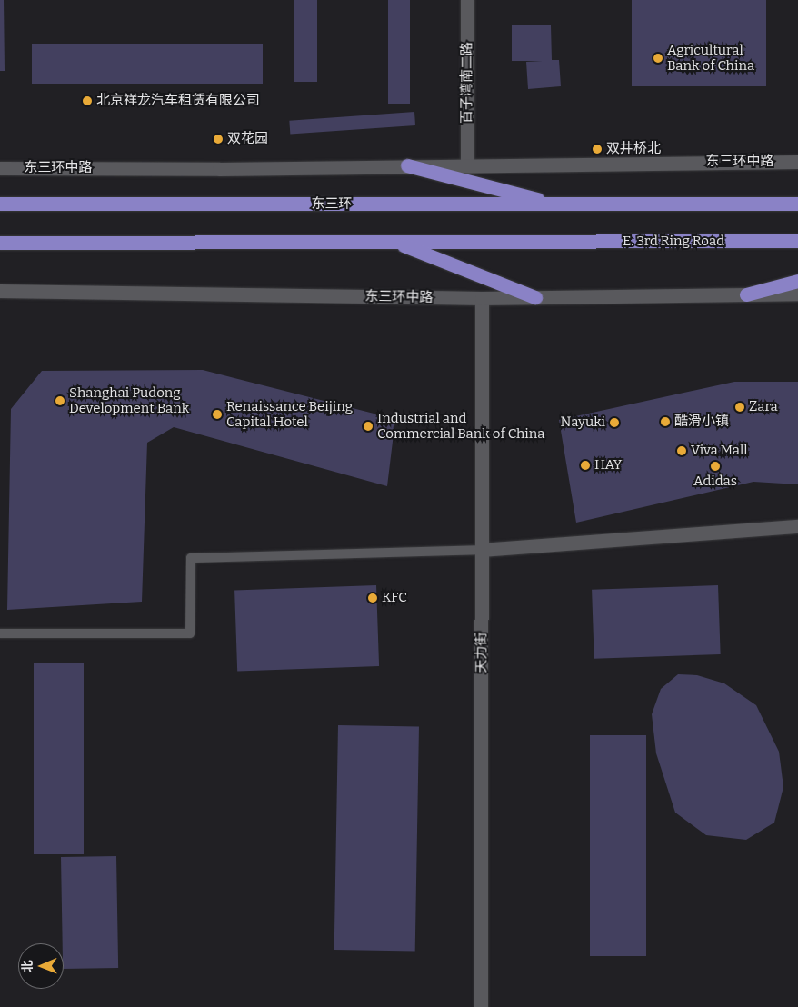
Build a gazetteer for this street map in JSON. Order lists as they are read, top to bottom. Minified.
{"streets":{"highway":["东三环"],"street":["百子湾南二路","东三环中路","天力街"]},"crossings":[["百子湾南二路","东三环中路"],["东三环中路","天力街"]],"places":["Agricultural Bank of China","北京祥龙汽车租赁有限公司","双花园","双井桥北","Shanghai Pudong Development Bank","Zara","Renaissance Beijing Capital Hotel","酷滑小镇","Nayuki","Industrial and Commercial Bank of China","Viva Mall","HAY","Adidas","KFC"],"north":"left"}
